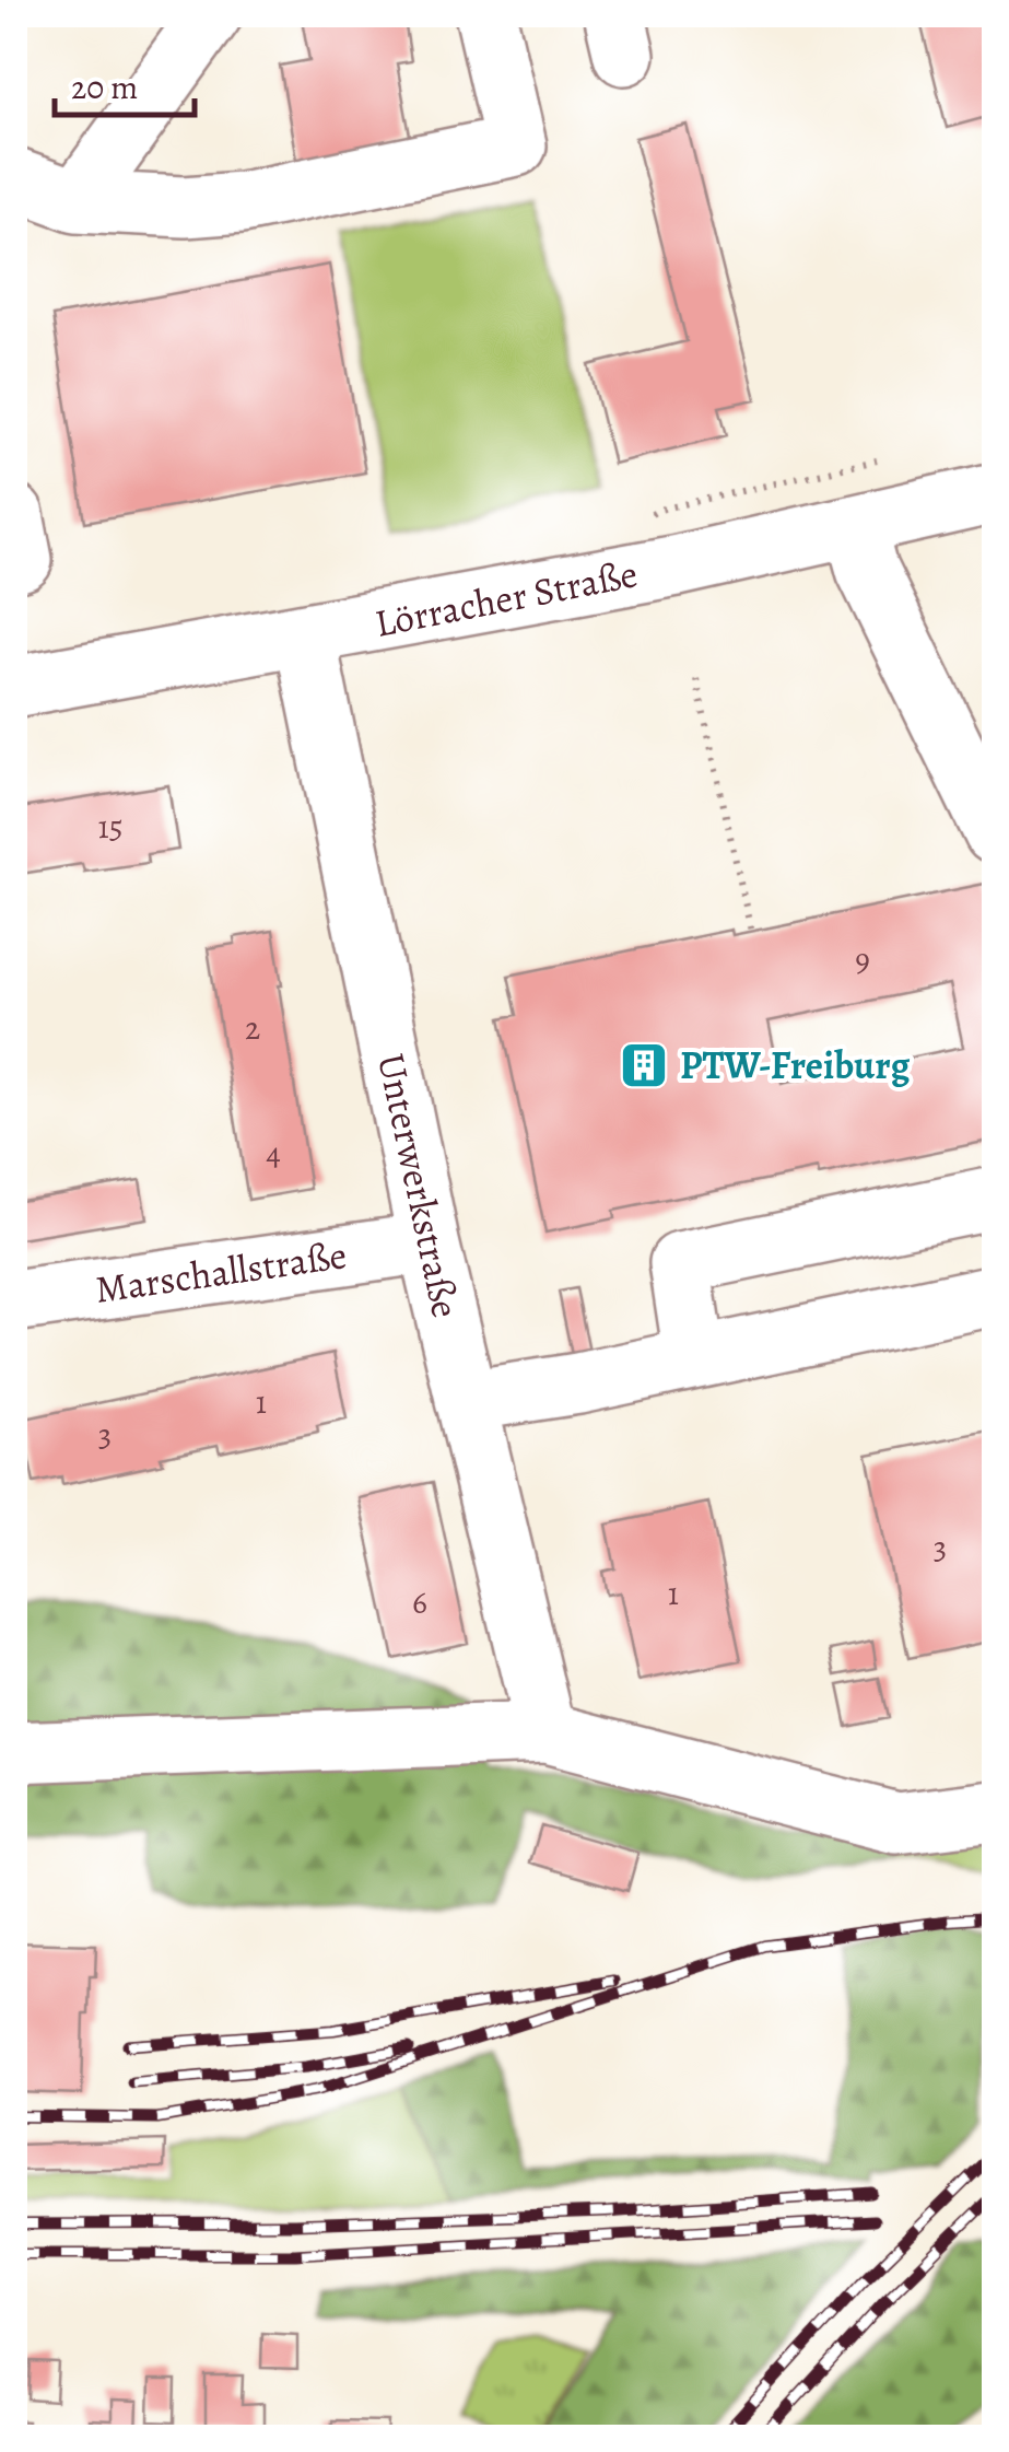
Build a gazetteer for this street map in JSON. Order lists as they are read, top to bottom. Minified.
{"streets":{"street":["Lörracher Straße","Unterwerkstraße","Marschallstraße"]},"crossings":[["Lörracher Straße","Unterwerkstraße"],["Unterwerkstraße","Marschallstraße"]],"places":{"building":["PTW-Freiburg"]},"house_numbers":["15","9","2","4","1","3","3","1","6"],"scale_bar":"20 m"}
